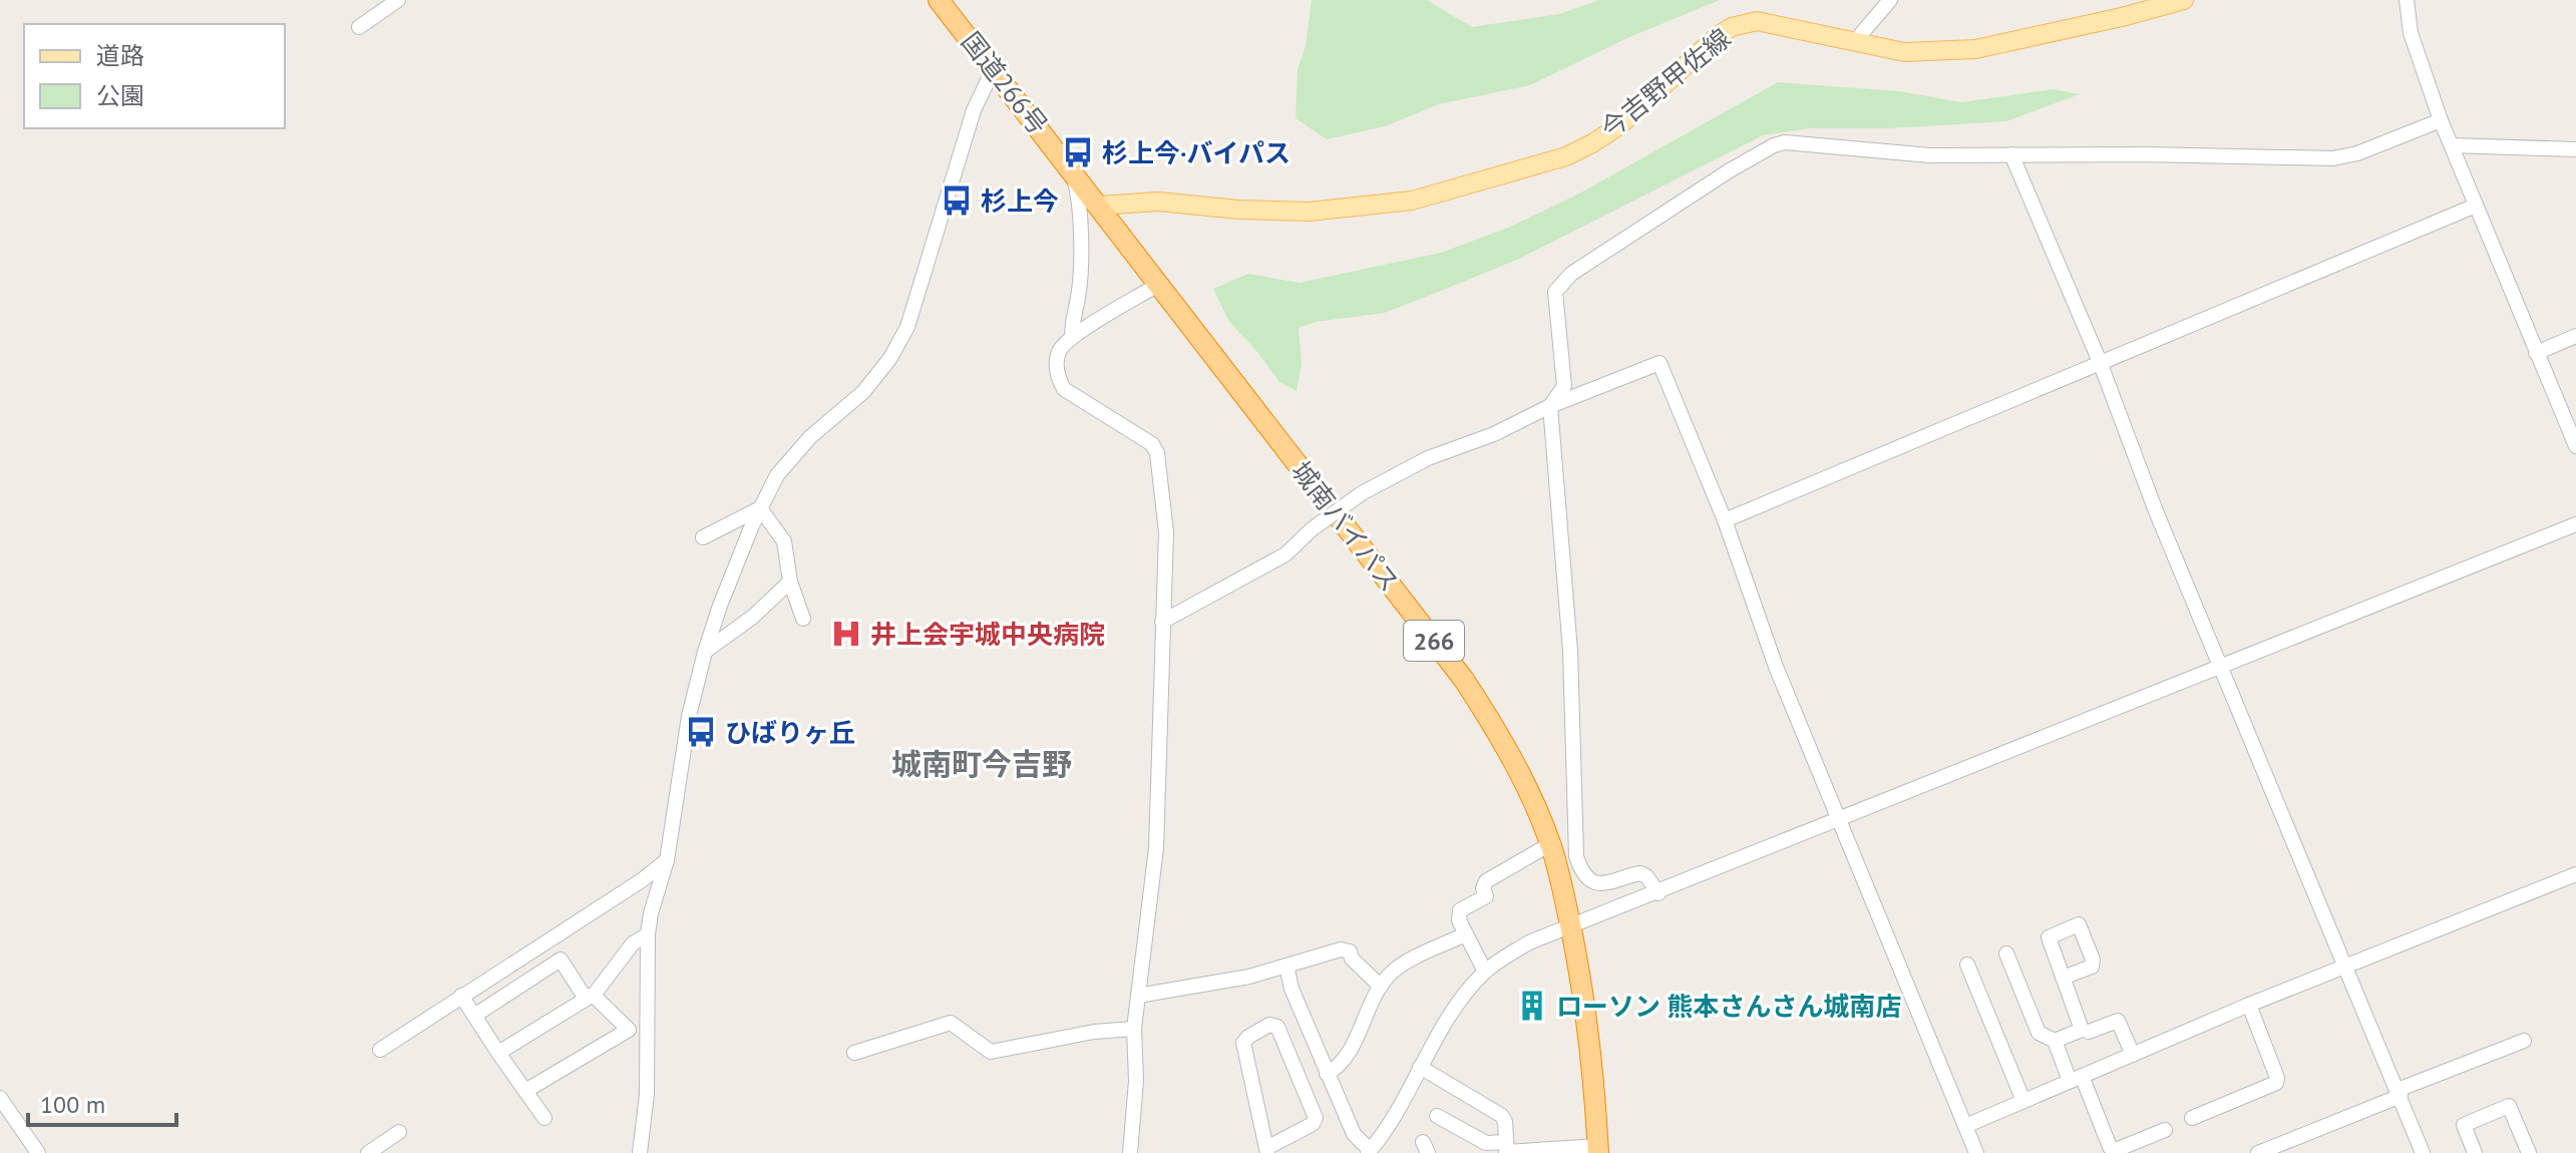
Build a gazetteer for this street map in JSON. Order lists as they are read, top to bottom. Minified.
{"streets":{"highway":["国道266号","城南バイパス","266"],"main road":["今吉野甲佐線"]},"crossings":[["国道266号","今吉野甲佐線"],["国道266号","城南バイパス"],["今吉野甲佐線","城南バイパス"]],"districts":["城南町今吉野"],"places":{"bus stop":["杉上今·バイパス","杉上今","ひばりヶ丘"],"hospital":["井上会宇城中央病院"],"building":["ローソン 熊本さんさん城南店"]},"legend":["道路","公園"],"scale_bar":"100 m"}
